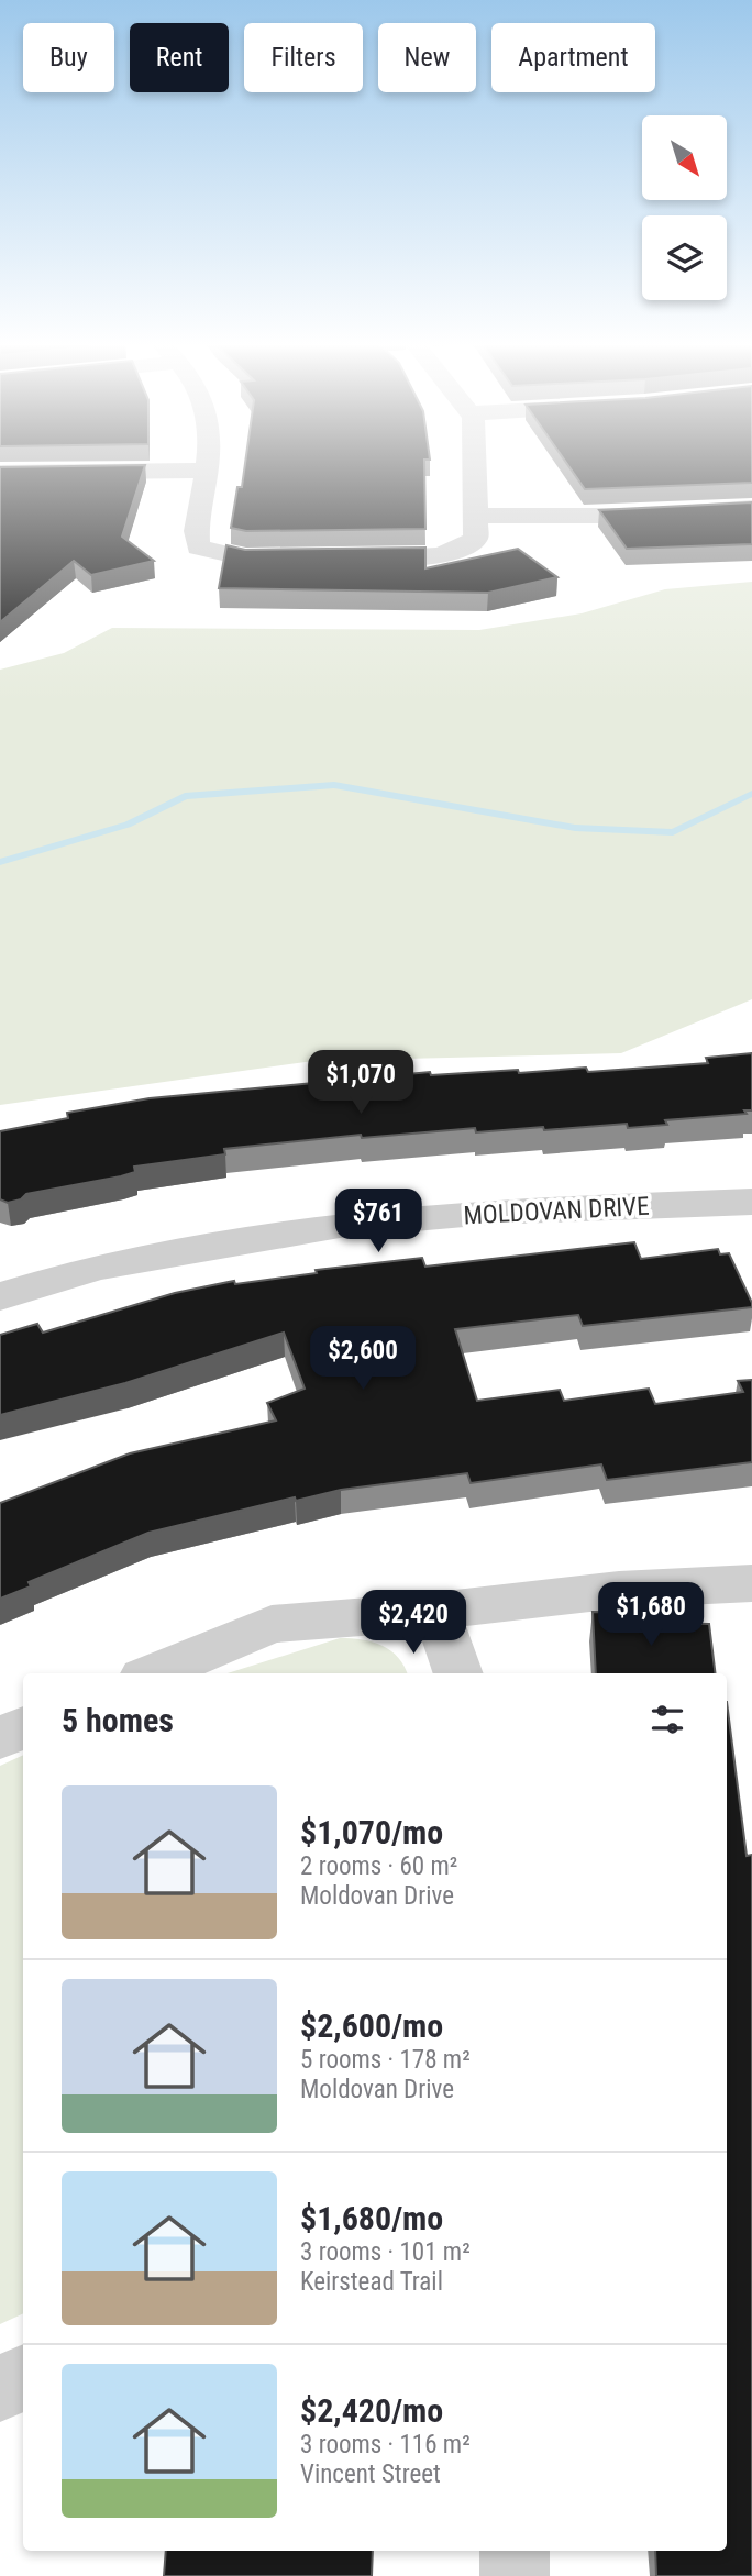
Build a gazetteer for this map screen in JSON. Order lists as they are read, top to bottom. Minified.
{"streets":{"street":["MOLDOVAN DRIVE"]},"north":"bottom right","page":{"chip":["Buy","Rent","Filters","New","Apartment"],"price":["$1,070","$761","$2,600","$1,680","$2,420"],"heading":"5 homes","list":[{"name":"$1,070/mo","note":"2 rooms · 60 m² · Moldovan Drive"},{"name":"$2,600/mo","note":"5 rooms · 178 m² · Moldovan Drive"},{"name":"$1,680/mo","note":"3 rooms · 101 m² · Keirstead Trail"},{"name":"$2,420/mo","note":"3 rooms · 116 m² · Vincent Street"}]}}
